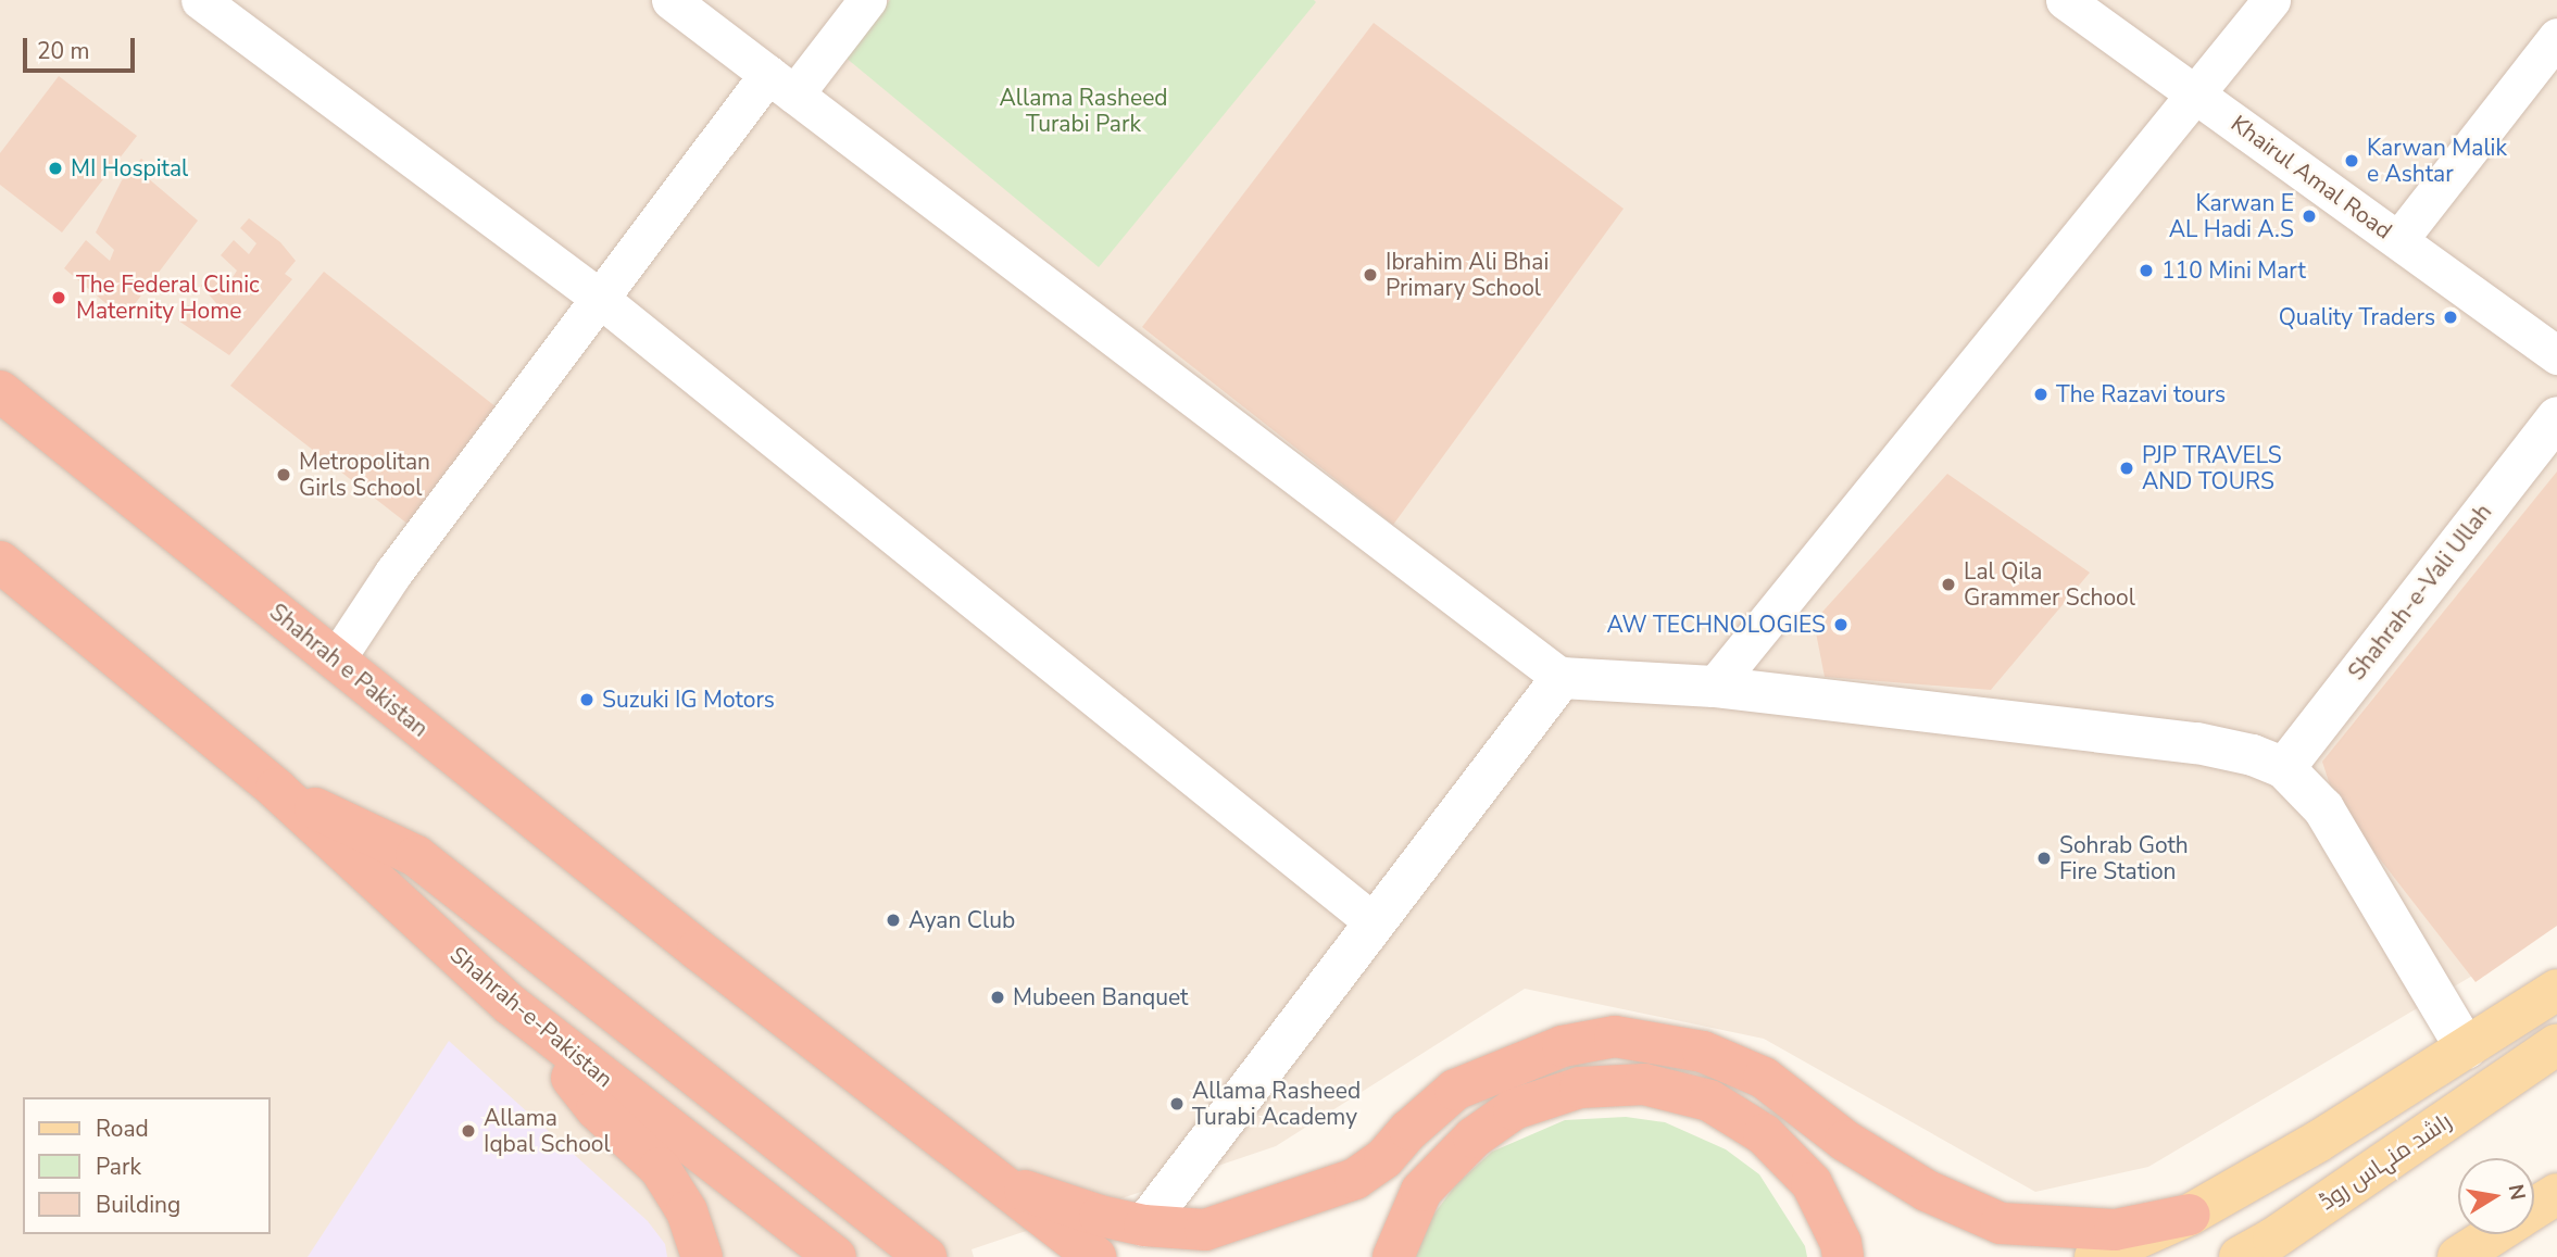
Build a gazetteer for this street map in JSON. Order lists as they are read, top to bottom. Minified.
{"streets":{"highway":["Shahrah e Pakistan","Shahrah-e-Pakistan"],"main road":["راشد منہاس روڈ"],"street":["Khairul Amal Road","Shahrah-e-Vali Ullah"]},"parks":["Allama Rasheed Turabi Park"],"places":["Karwan Malik e Ashtar","MI Hospital","Karwan E AL Hadi A.S","110 Mini Mart","Ibrahim Ali Bhai Primary School","The Federal Clinic Maternity Home","Quality Traders","The Razavi tours","PJP TRAVELS AND TOURS","Metropolitan Girls School","Lal Qila Grammer School","AW TECHNOLOGIES","Suzuki IG Motors","Sohrab Goth Fire Station","Ayan Club","Mubeen Banquet","Allama Rasheed Turabi Academy","Allama Iqbal School"],"legend":["Road","Park","Building"],"scale_bar":"20 m","north":"right"}
